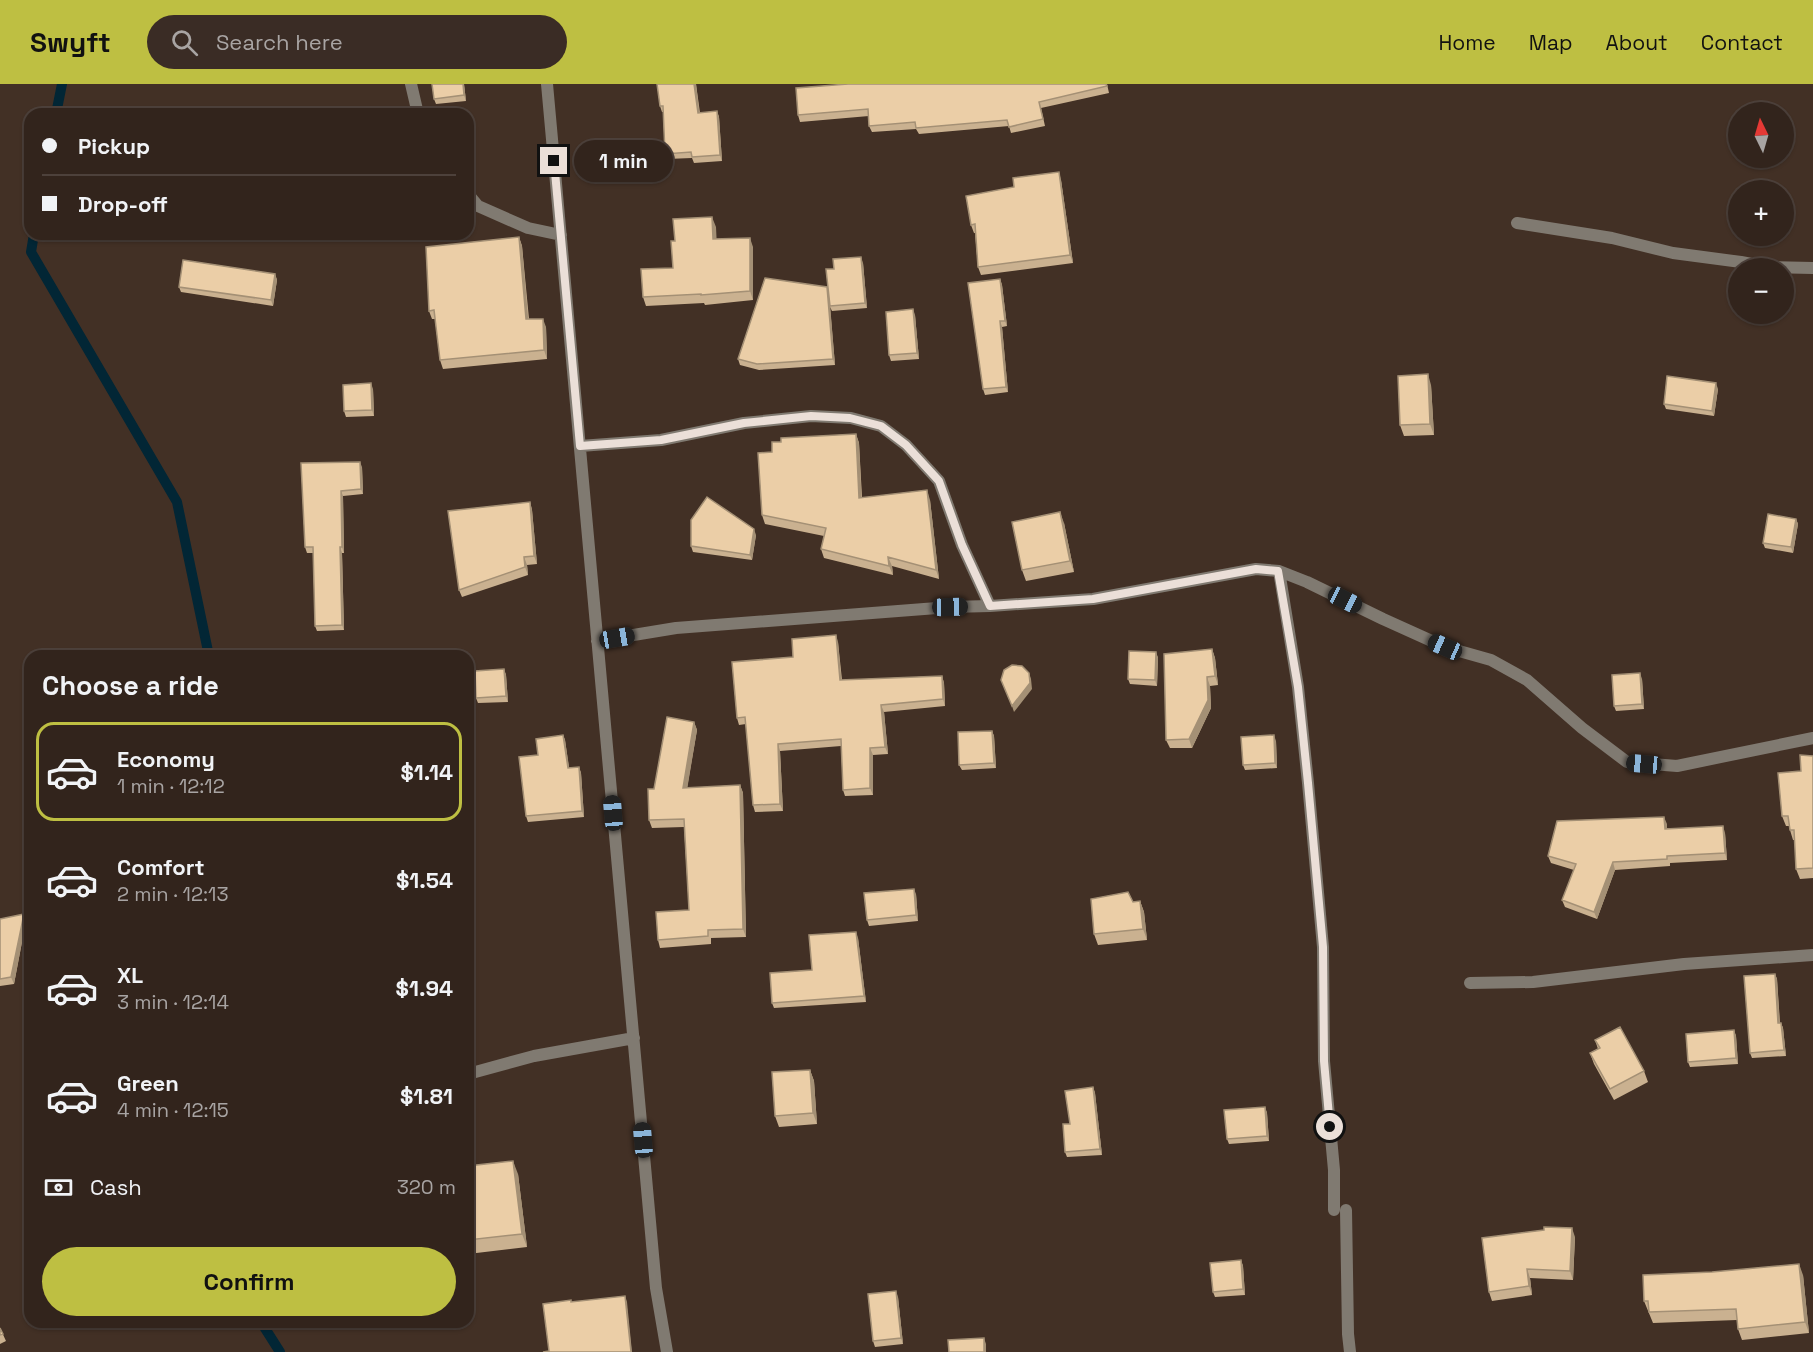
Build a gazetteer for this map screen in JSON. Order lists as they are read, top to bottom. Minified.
{"north":"top","page":{"header":"Swyft","search":"Search here","nav":["Home","Map","About","Contact"],"map_buttons":["+","−"],"banner":["Pickup","Drop-off"],"bubble":"1 min","heading":"Choose a ride","list":[{"name":"Economy","note":"1 min · 12:12","value":"$1.14"},{"name":"Comfort","note":"2 min · 12:13","value":"$1.54"},{"name":"XL","note":"3 min · 12:14","value":"$1.94"},{"name":"Green","note":"4 min · 12:15","value":"$1.81"}],"pay":["Cash","320 m"],"buttons":"Confirm"}}
